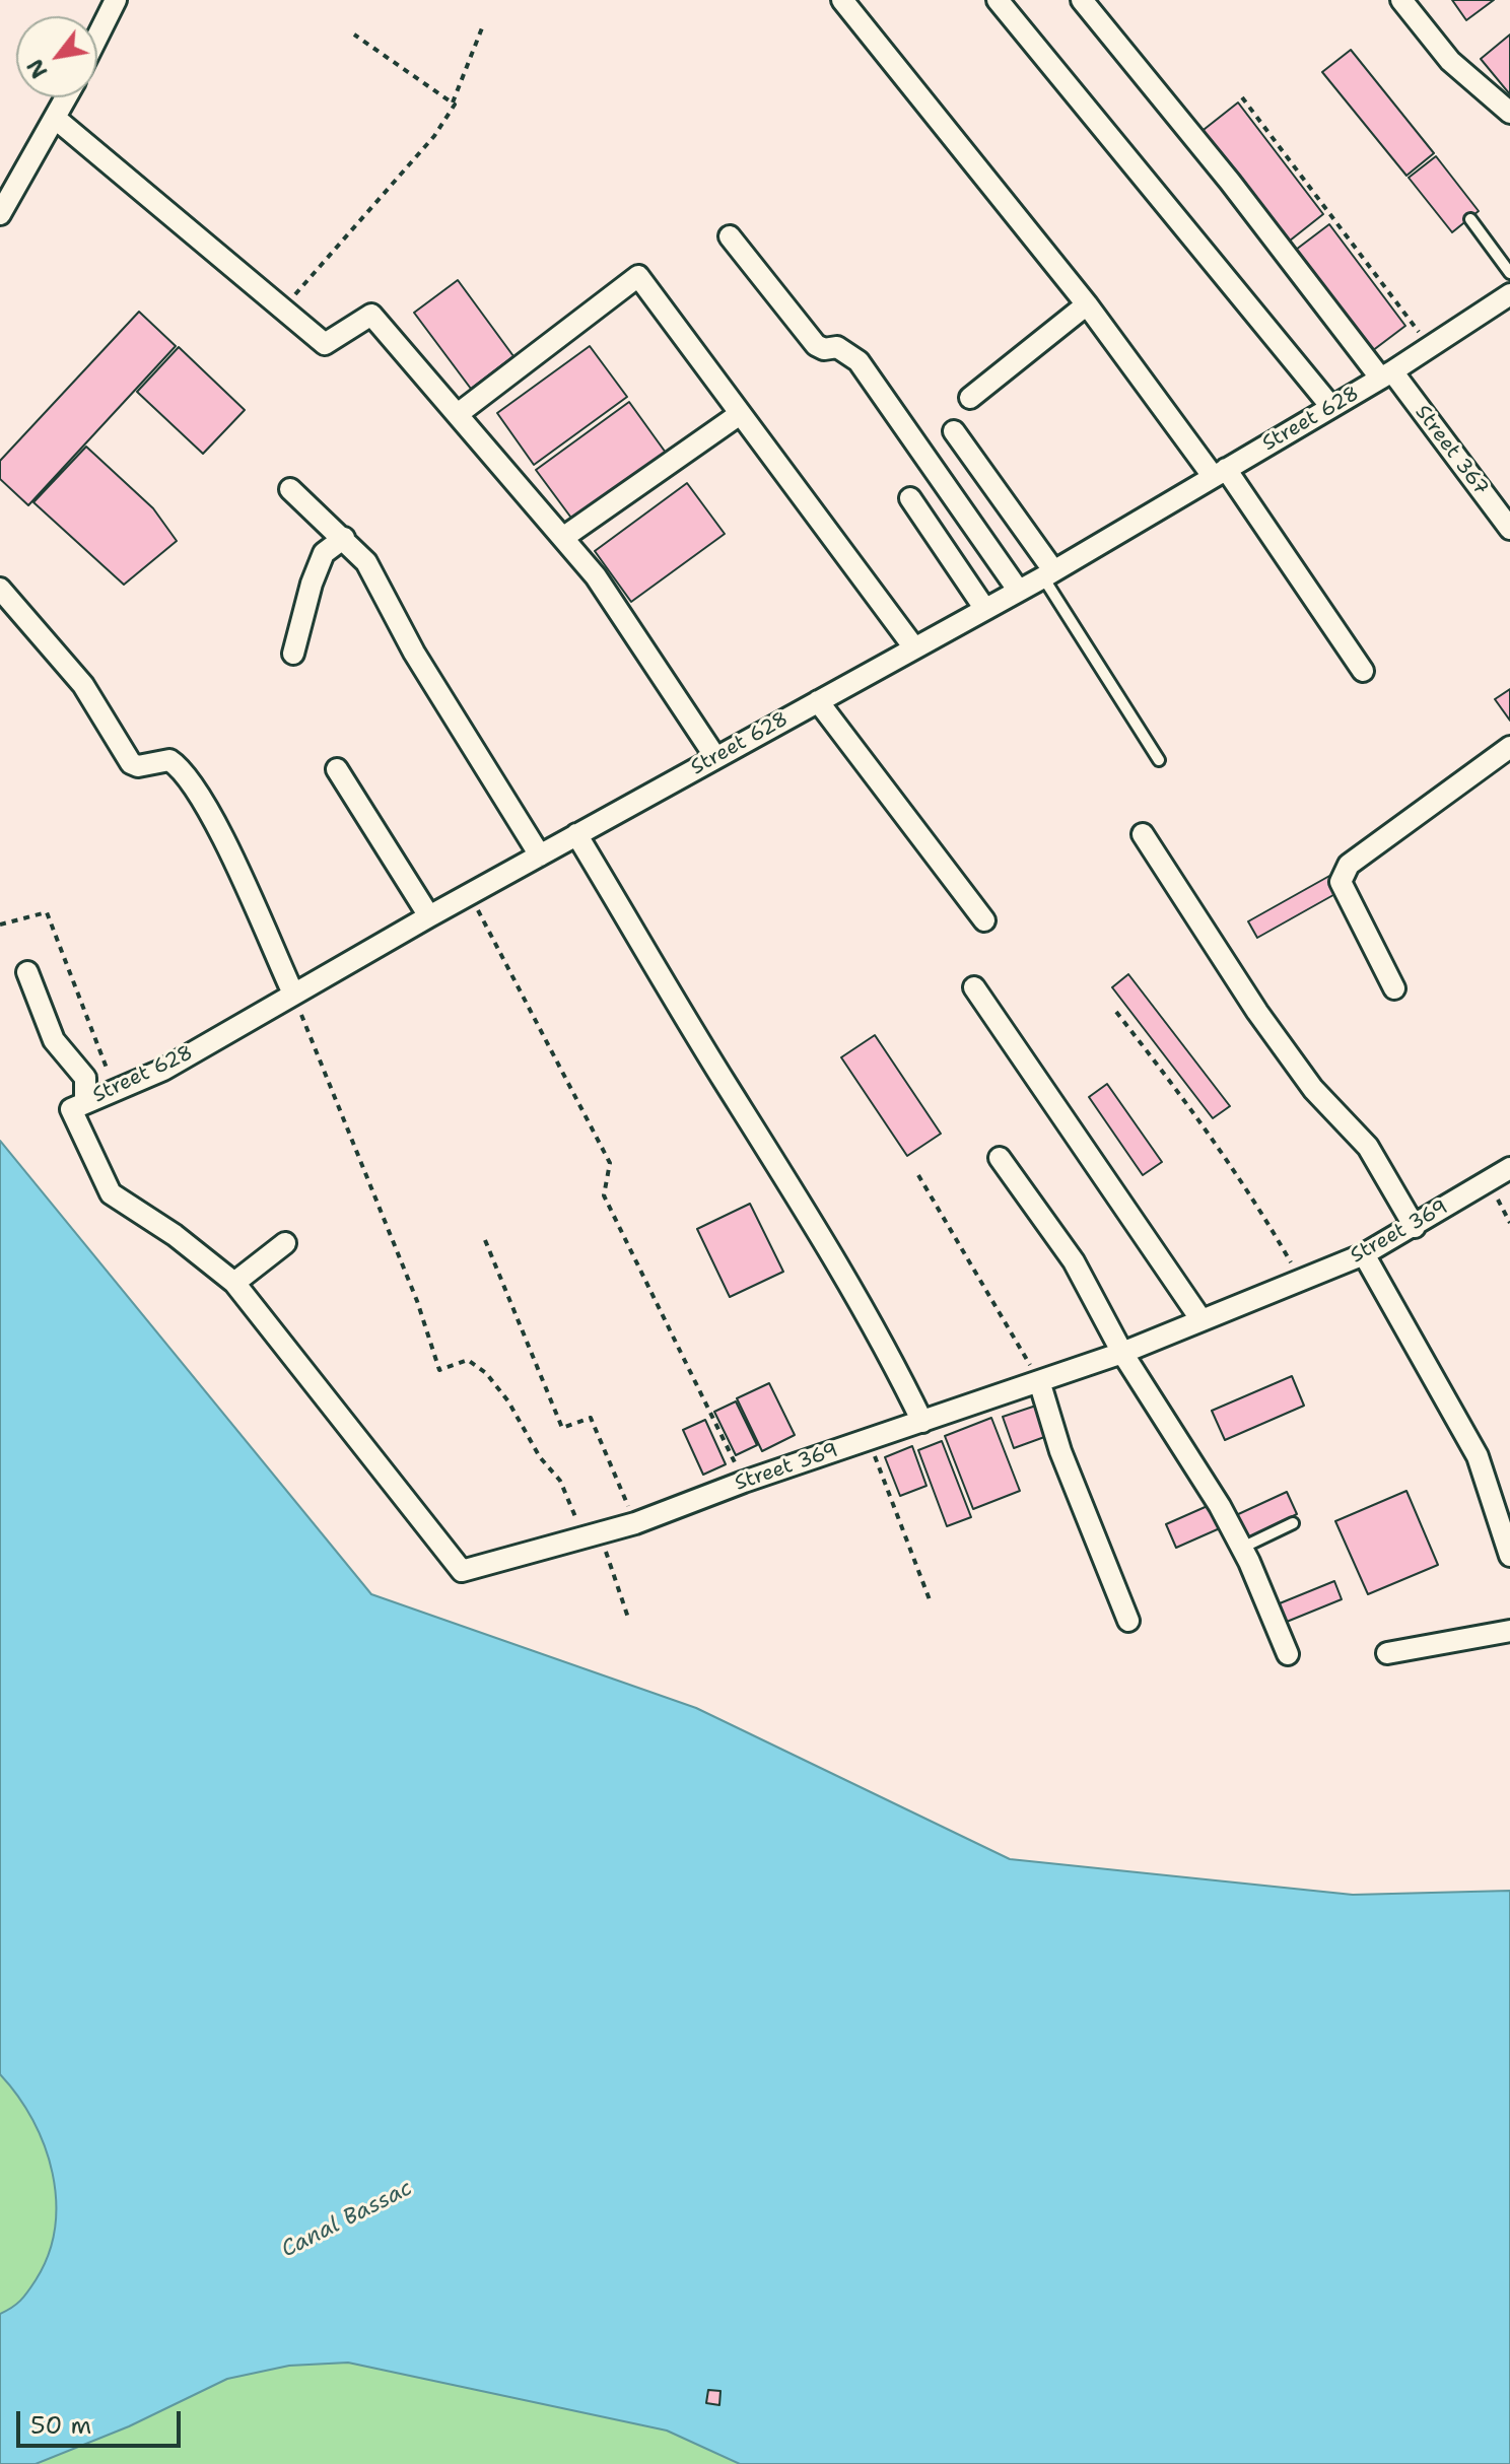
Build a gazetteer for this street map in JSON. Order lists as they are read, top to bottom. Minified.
{"streets":{"street":["Street 628","Street 367","Street 369"]},"crossings":[["Street 628","Street 367"],["Street 628","Street 369"]],"water":["Canal Bassac"],"scale_bar":"50 m","north":"bottom left"}
